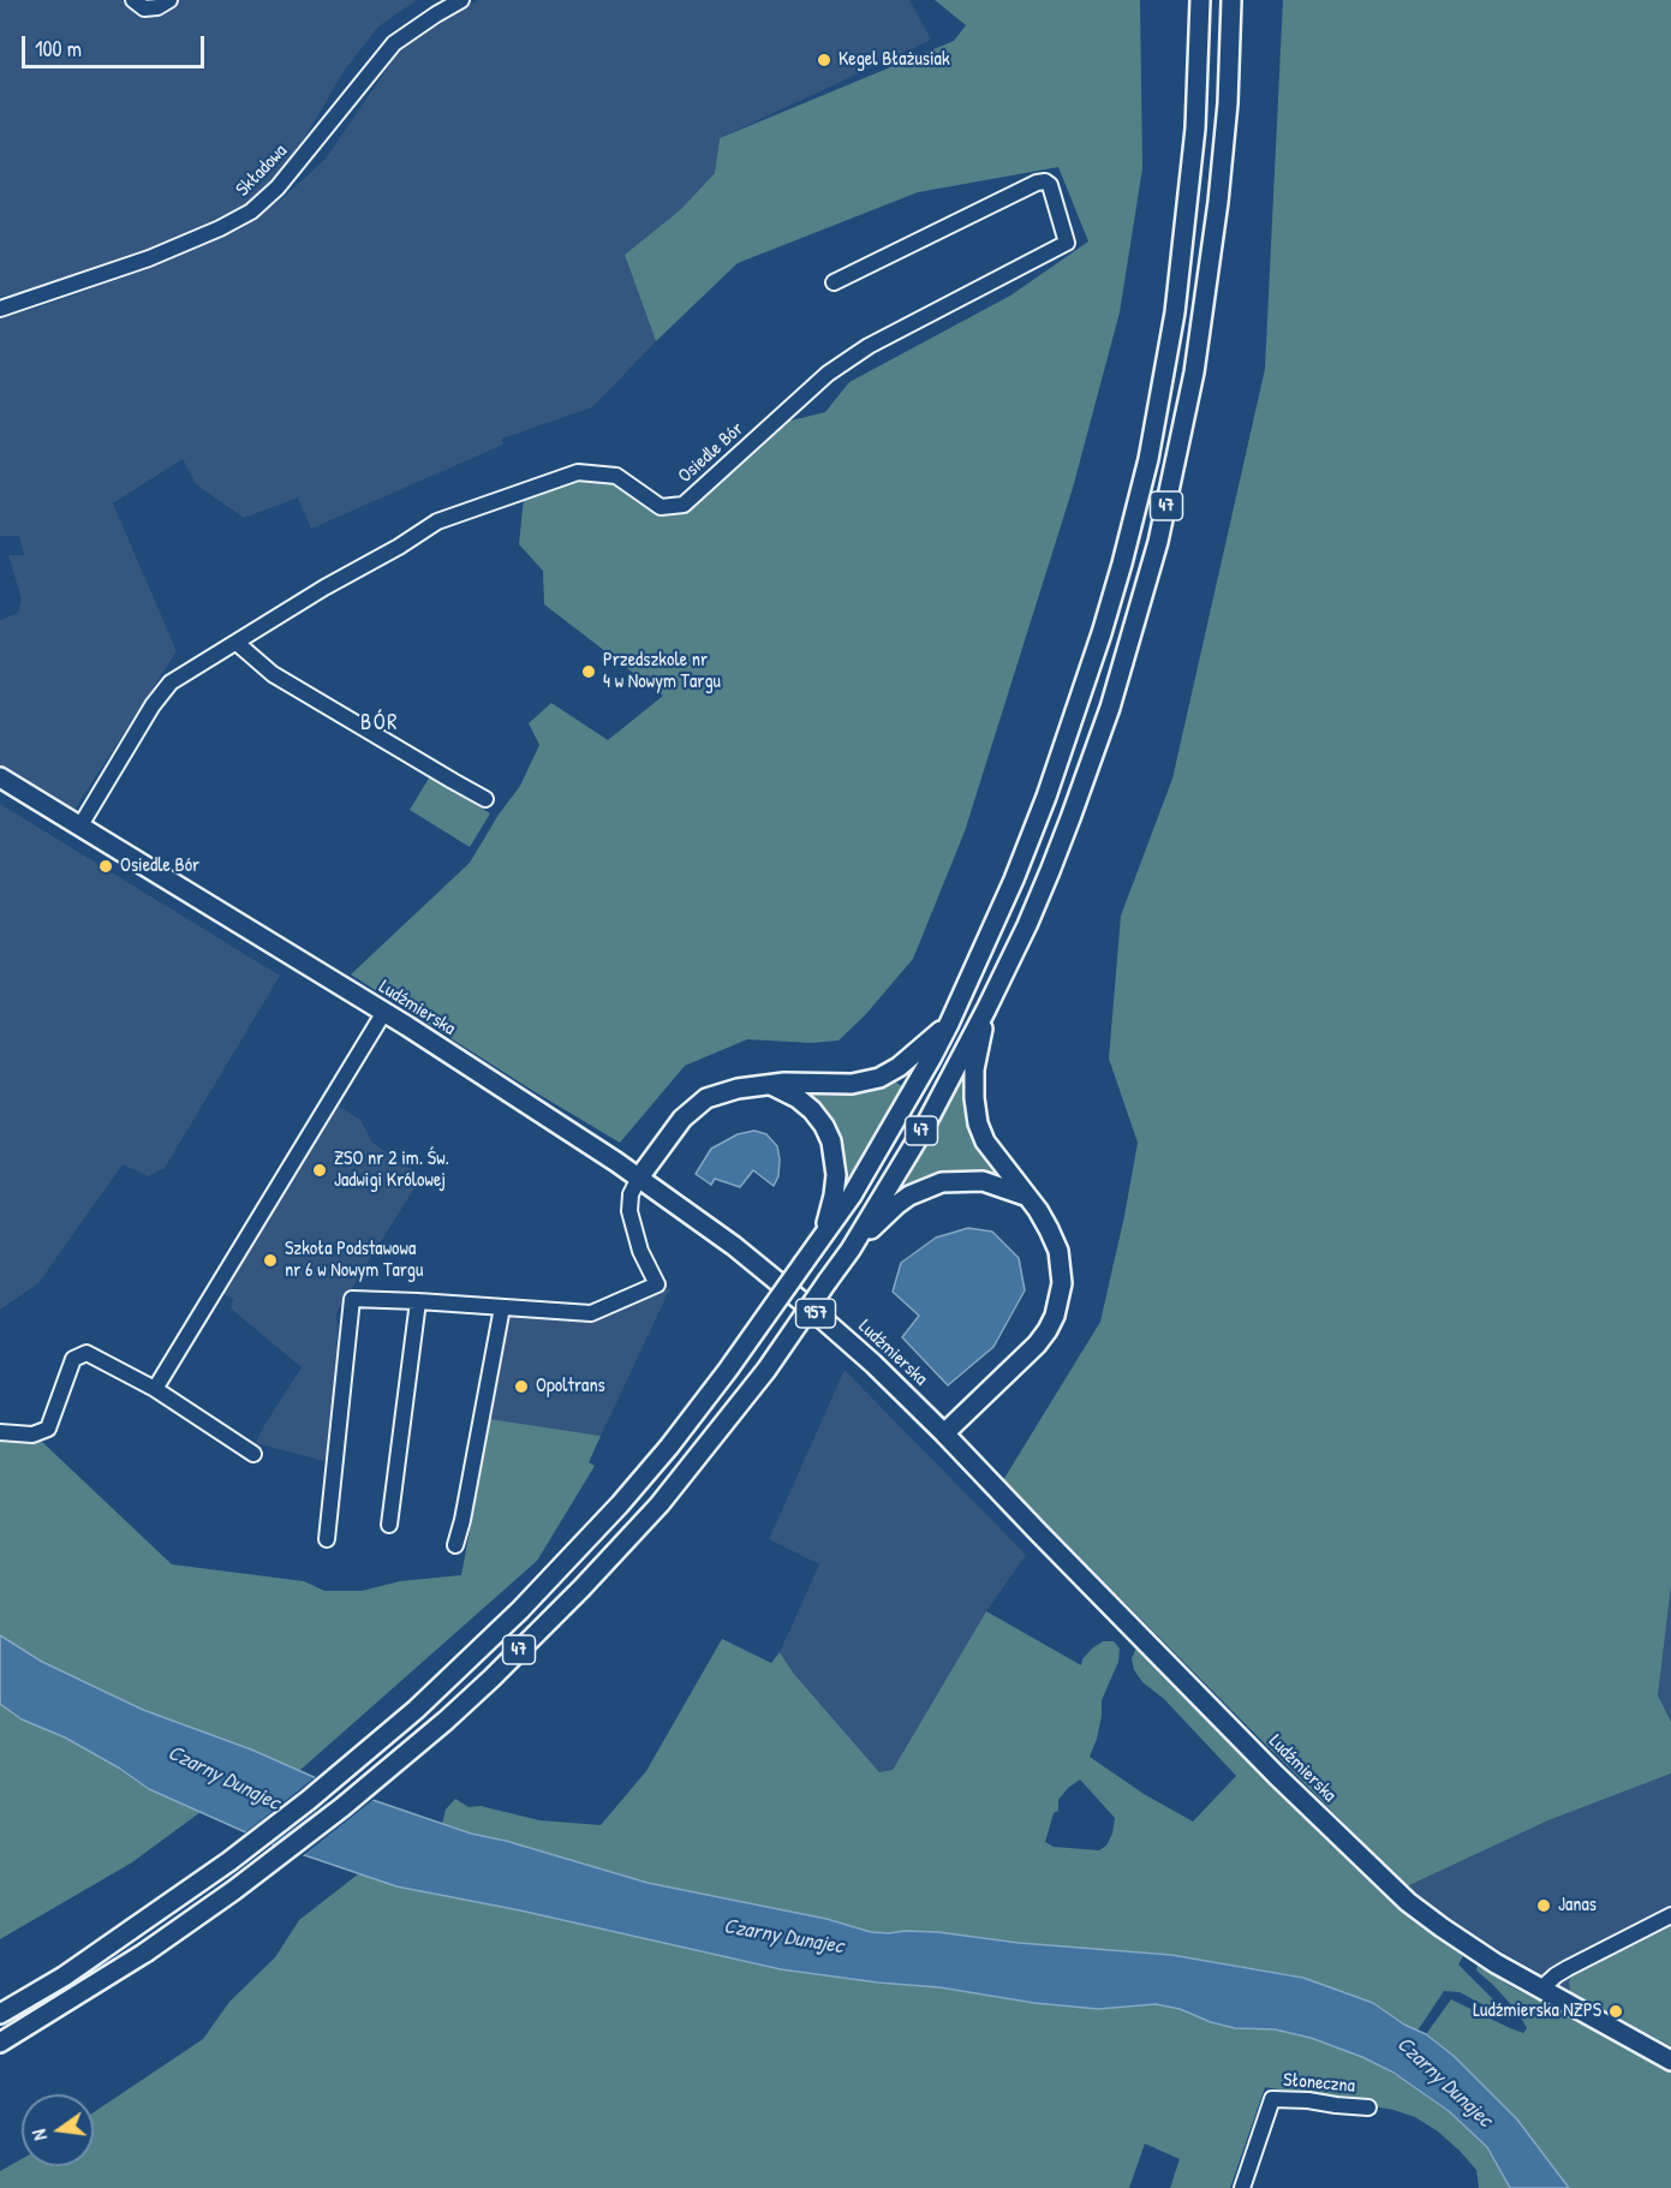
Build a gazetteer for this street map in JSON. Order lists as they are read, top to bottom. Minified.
{"streets":{"main road":["47","Ludźmierska","957"],"street":["Składowa","Osiedle Bór","Słoneczna"]},"crossings":[["Osiedle Bór","Ludźmierska"]],"districts":["BÓR"],"water":["Czarny Dunajec"],"places":["Kegel Błażusiak","Przedszkole nr 4 w Nowym Targu","Osiedle Bór","ZSO nr 2 im. Św. Jadwigi Królowej","Szkoła Podstawowa nr 6 w Nowym Targu","Opoltrans","Janas","Ludźmierska NZPS"],"scale_bar":"100 m","north":"left"}
